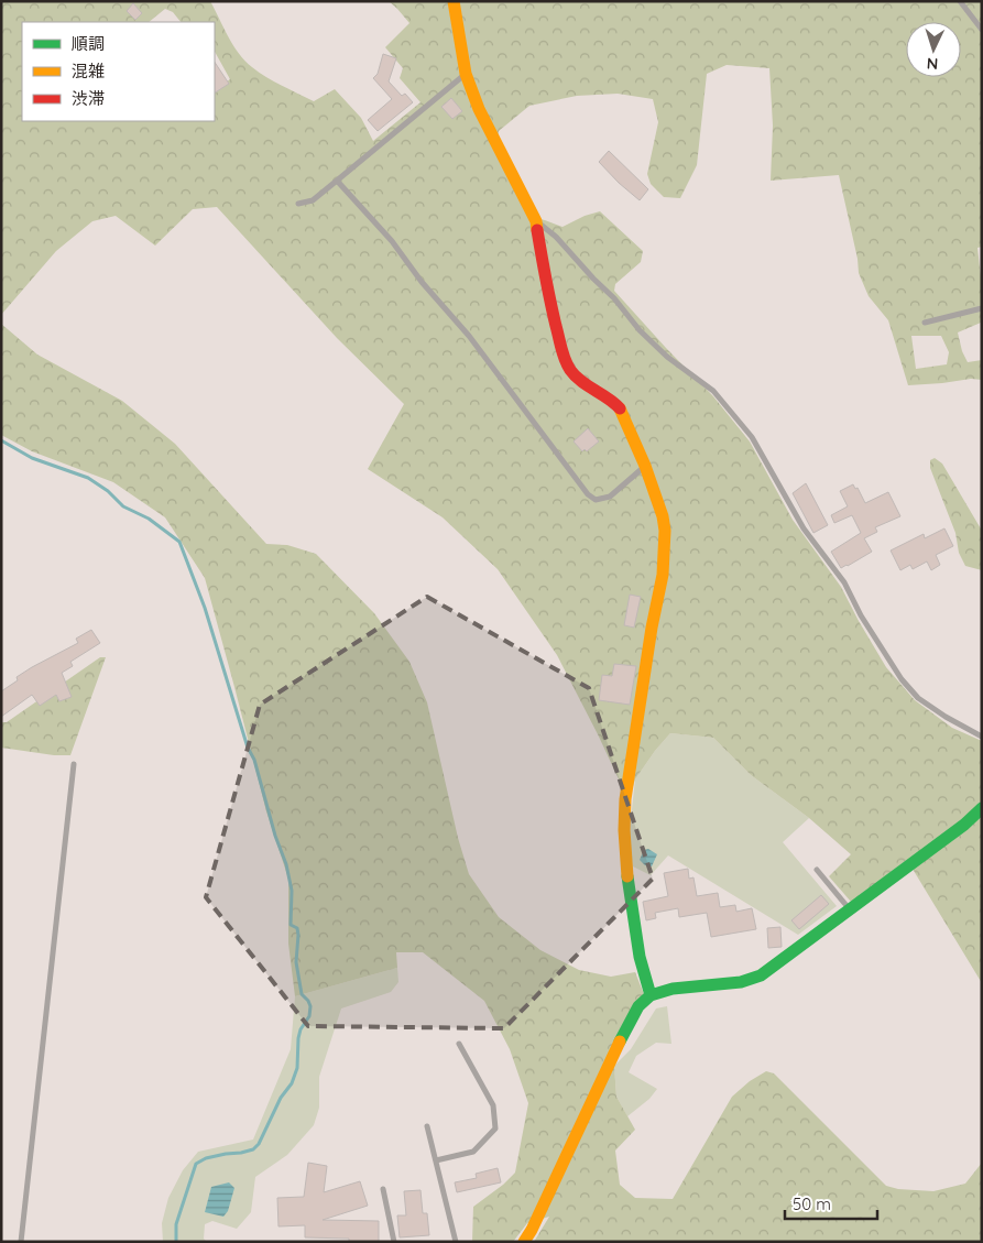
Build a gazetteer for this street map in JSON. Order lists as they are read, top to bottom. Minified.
{"legend":["順調","混雑","渋滞"],"scale_bar":"50 m","north":"bottom"}
